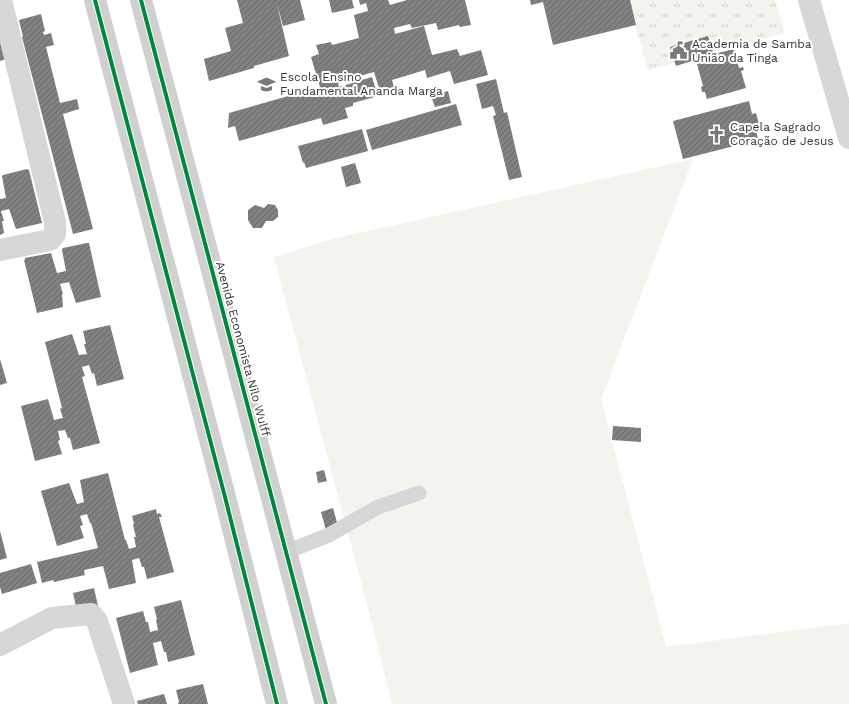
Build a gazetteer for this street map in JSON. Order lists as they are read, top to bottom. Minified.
{"streets":{"street":["Avenida Economista Nilo Wulff"]},"places":{"public building":["Academia de Samba União da Tinga"],"school or university":["Escola Ensino Fundamental Ananda Marga"],"church":["Capela Sagrado Coração de Jesus"]}}
